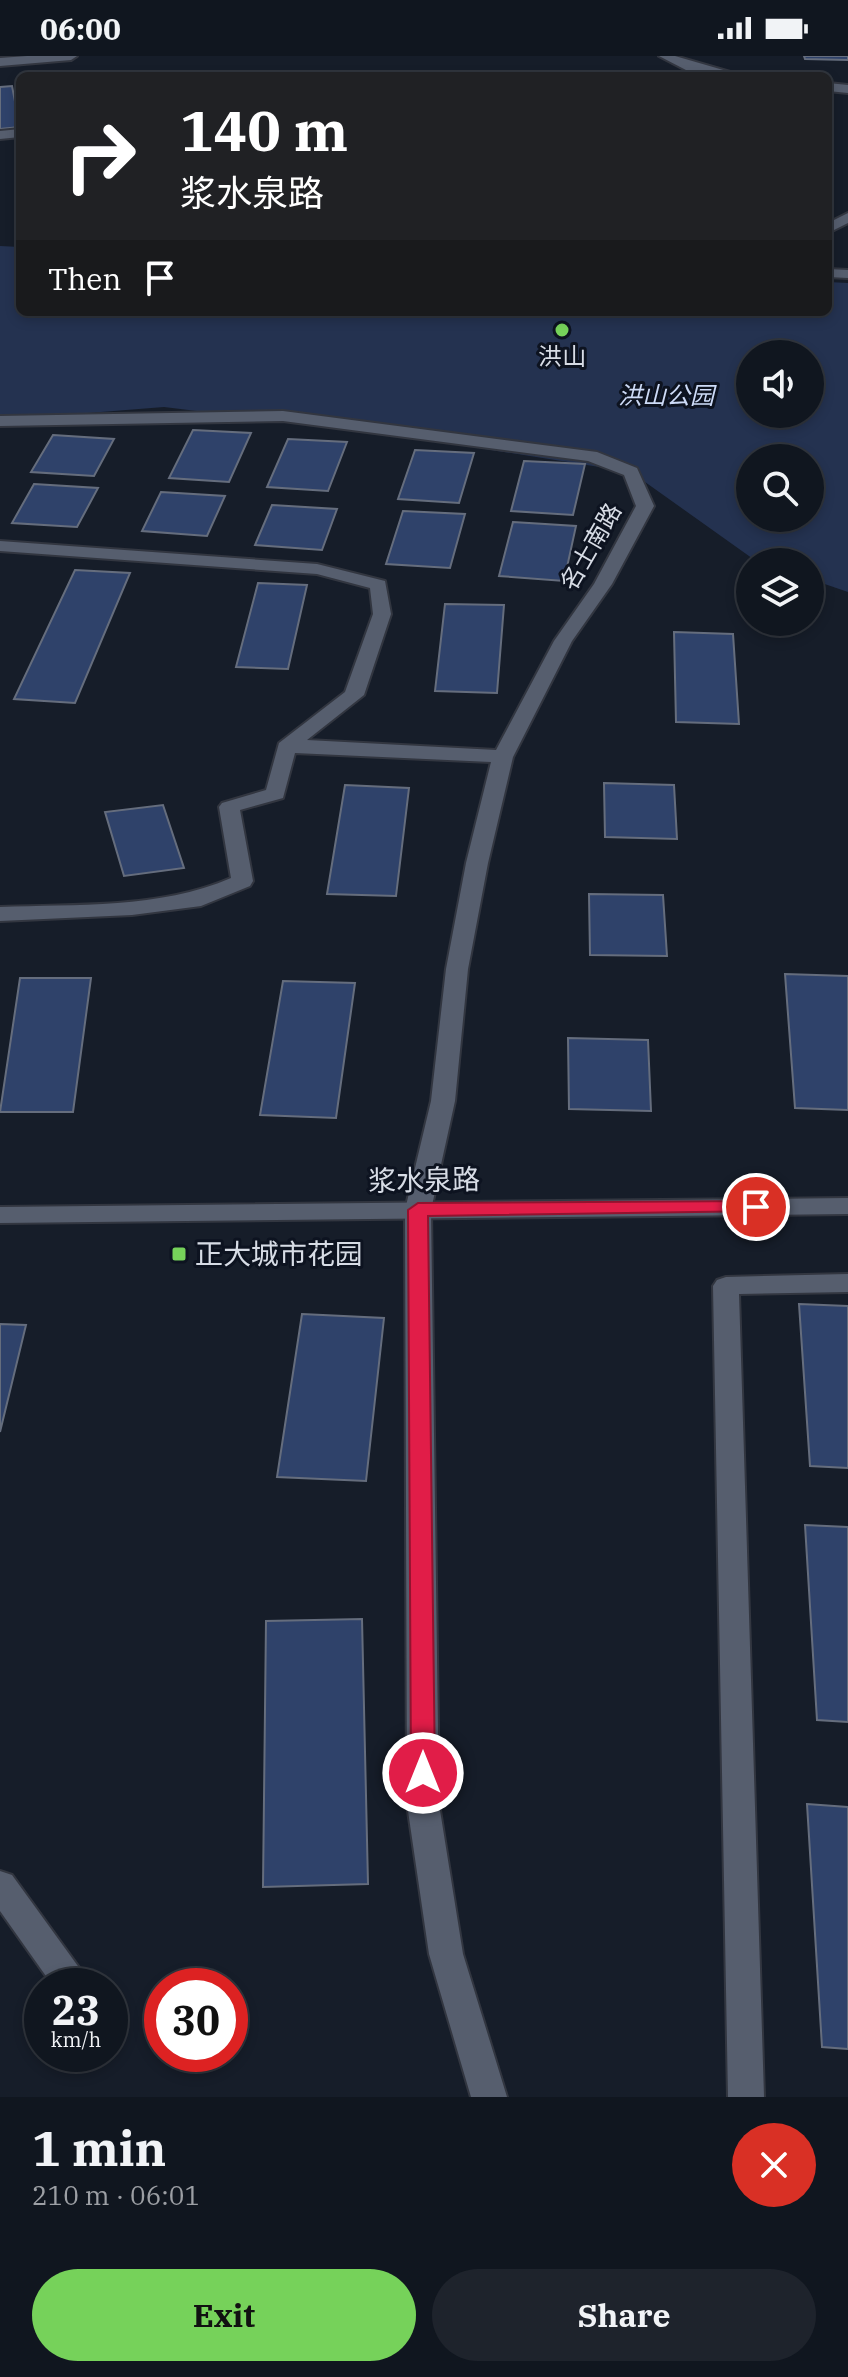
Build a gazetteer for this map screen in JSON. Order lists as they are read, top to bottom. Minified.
{"streets":{"street":["名士南路","浆水泉路"]},"crossings":[["名士南路","浆水泉路"]],"parks":["洪山公园"],"places":{"other":["洪山"],"transit":["正大城市花园"]},"page":{"status":"06:00","turn":["140 m","浆水泉路"],"then":"Then","speed":"23 km/h","limit":"30","heading":["1 min","210 m · 06:01"],"buttons":["Exit","Share"]}}
